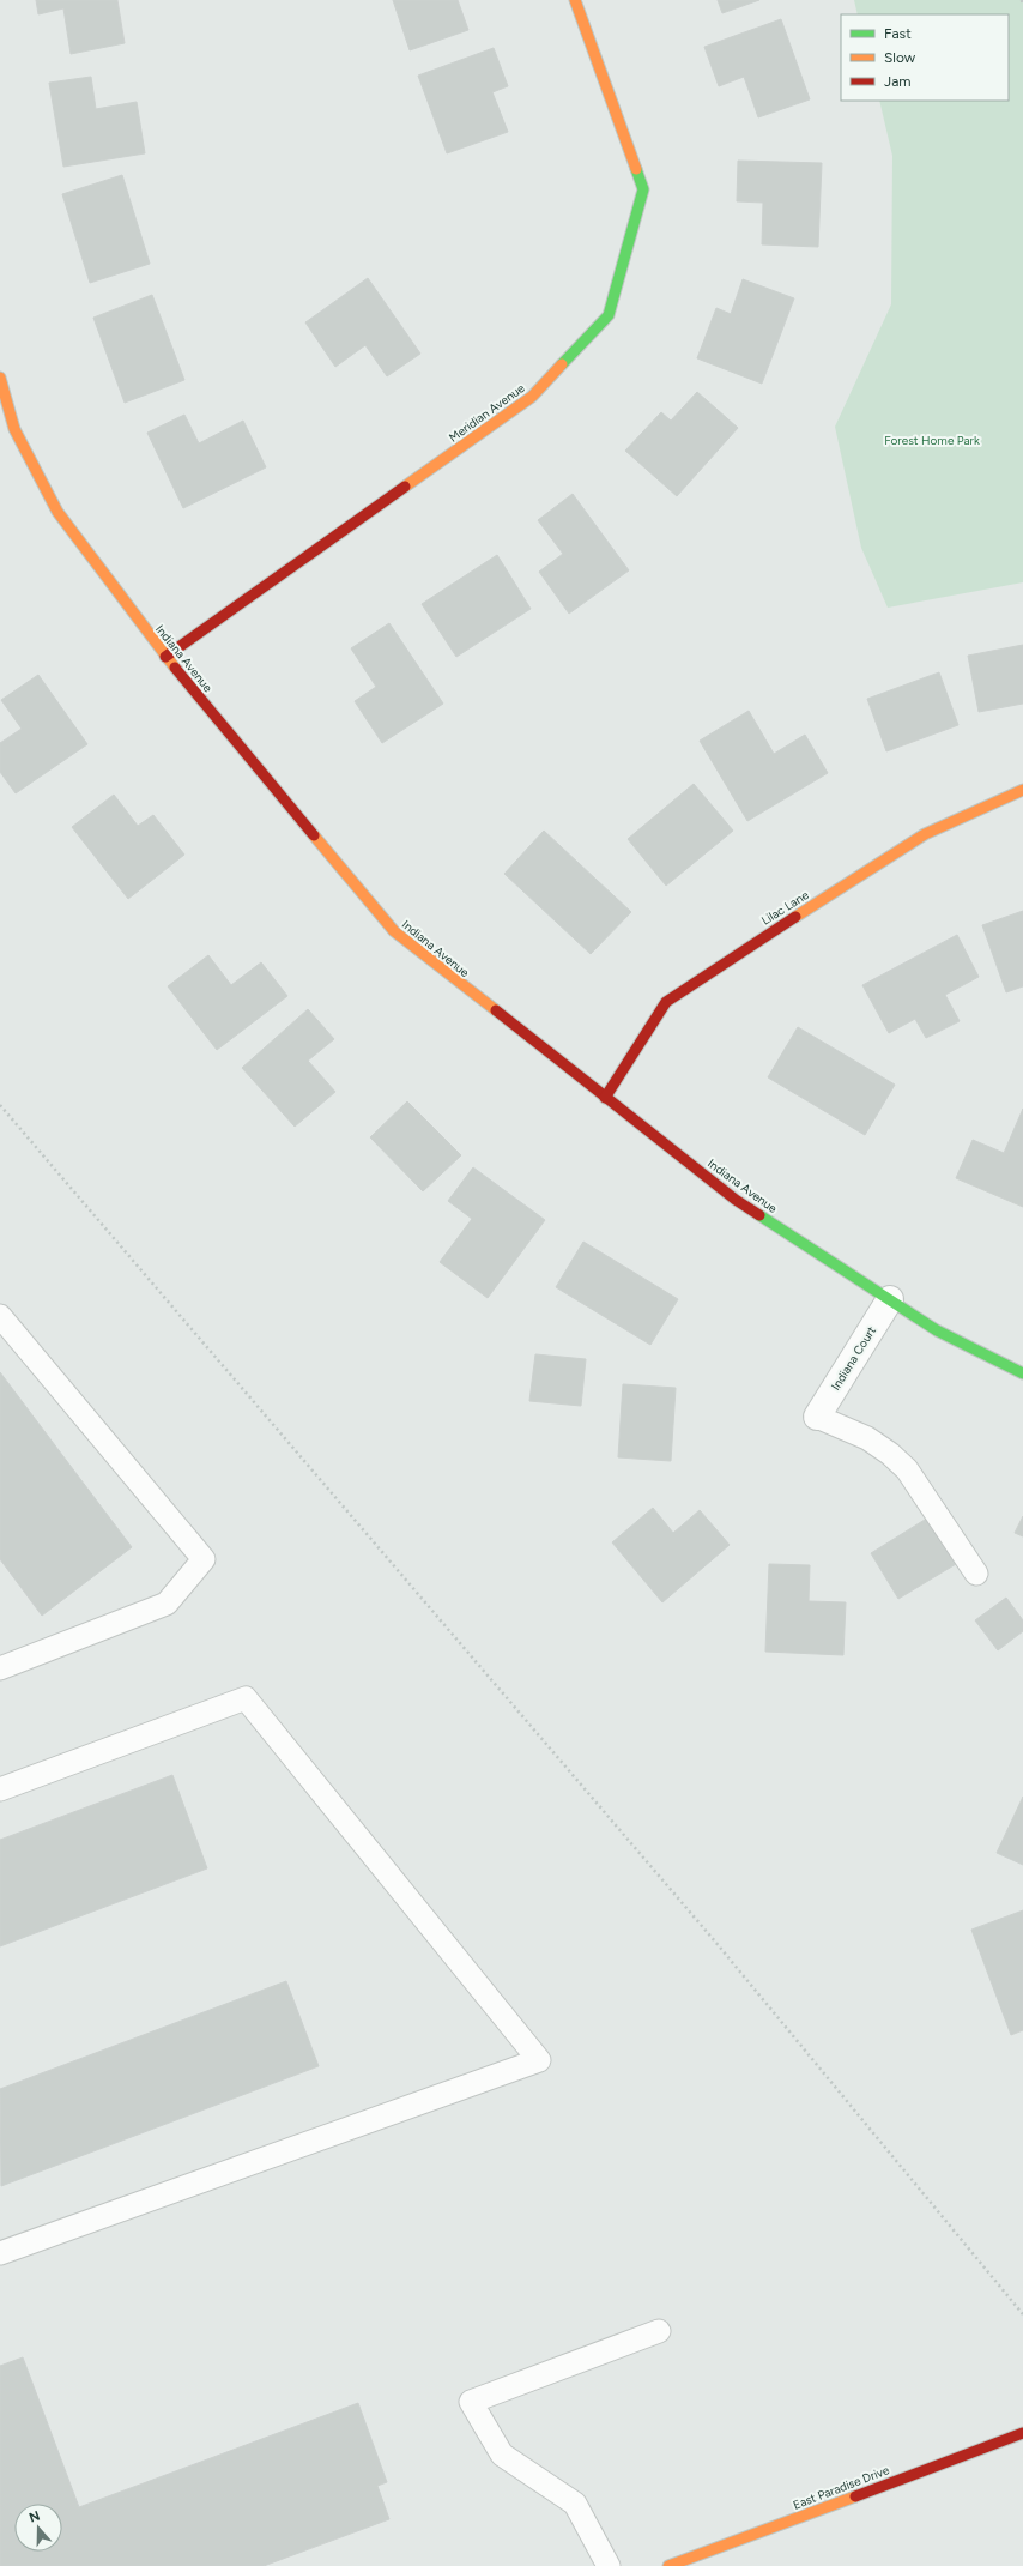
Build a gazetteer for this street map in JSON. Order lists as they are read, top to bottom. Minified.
{"streets":{"street":["Meridian Avenue","Indiana Avenue","Lilac Lane","Indiana Court","East Paradise Drive"]},"crossings":[["Meridian Avenue","Indiana Avenue"],["Indiana Avenue","Lilac Lane"],["Indiana Avenue","Indiana Court"]],"parks":["Forest Home Park"],"legend":["Fast","Slow","Jam"],"north":"top"}
